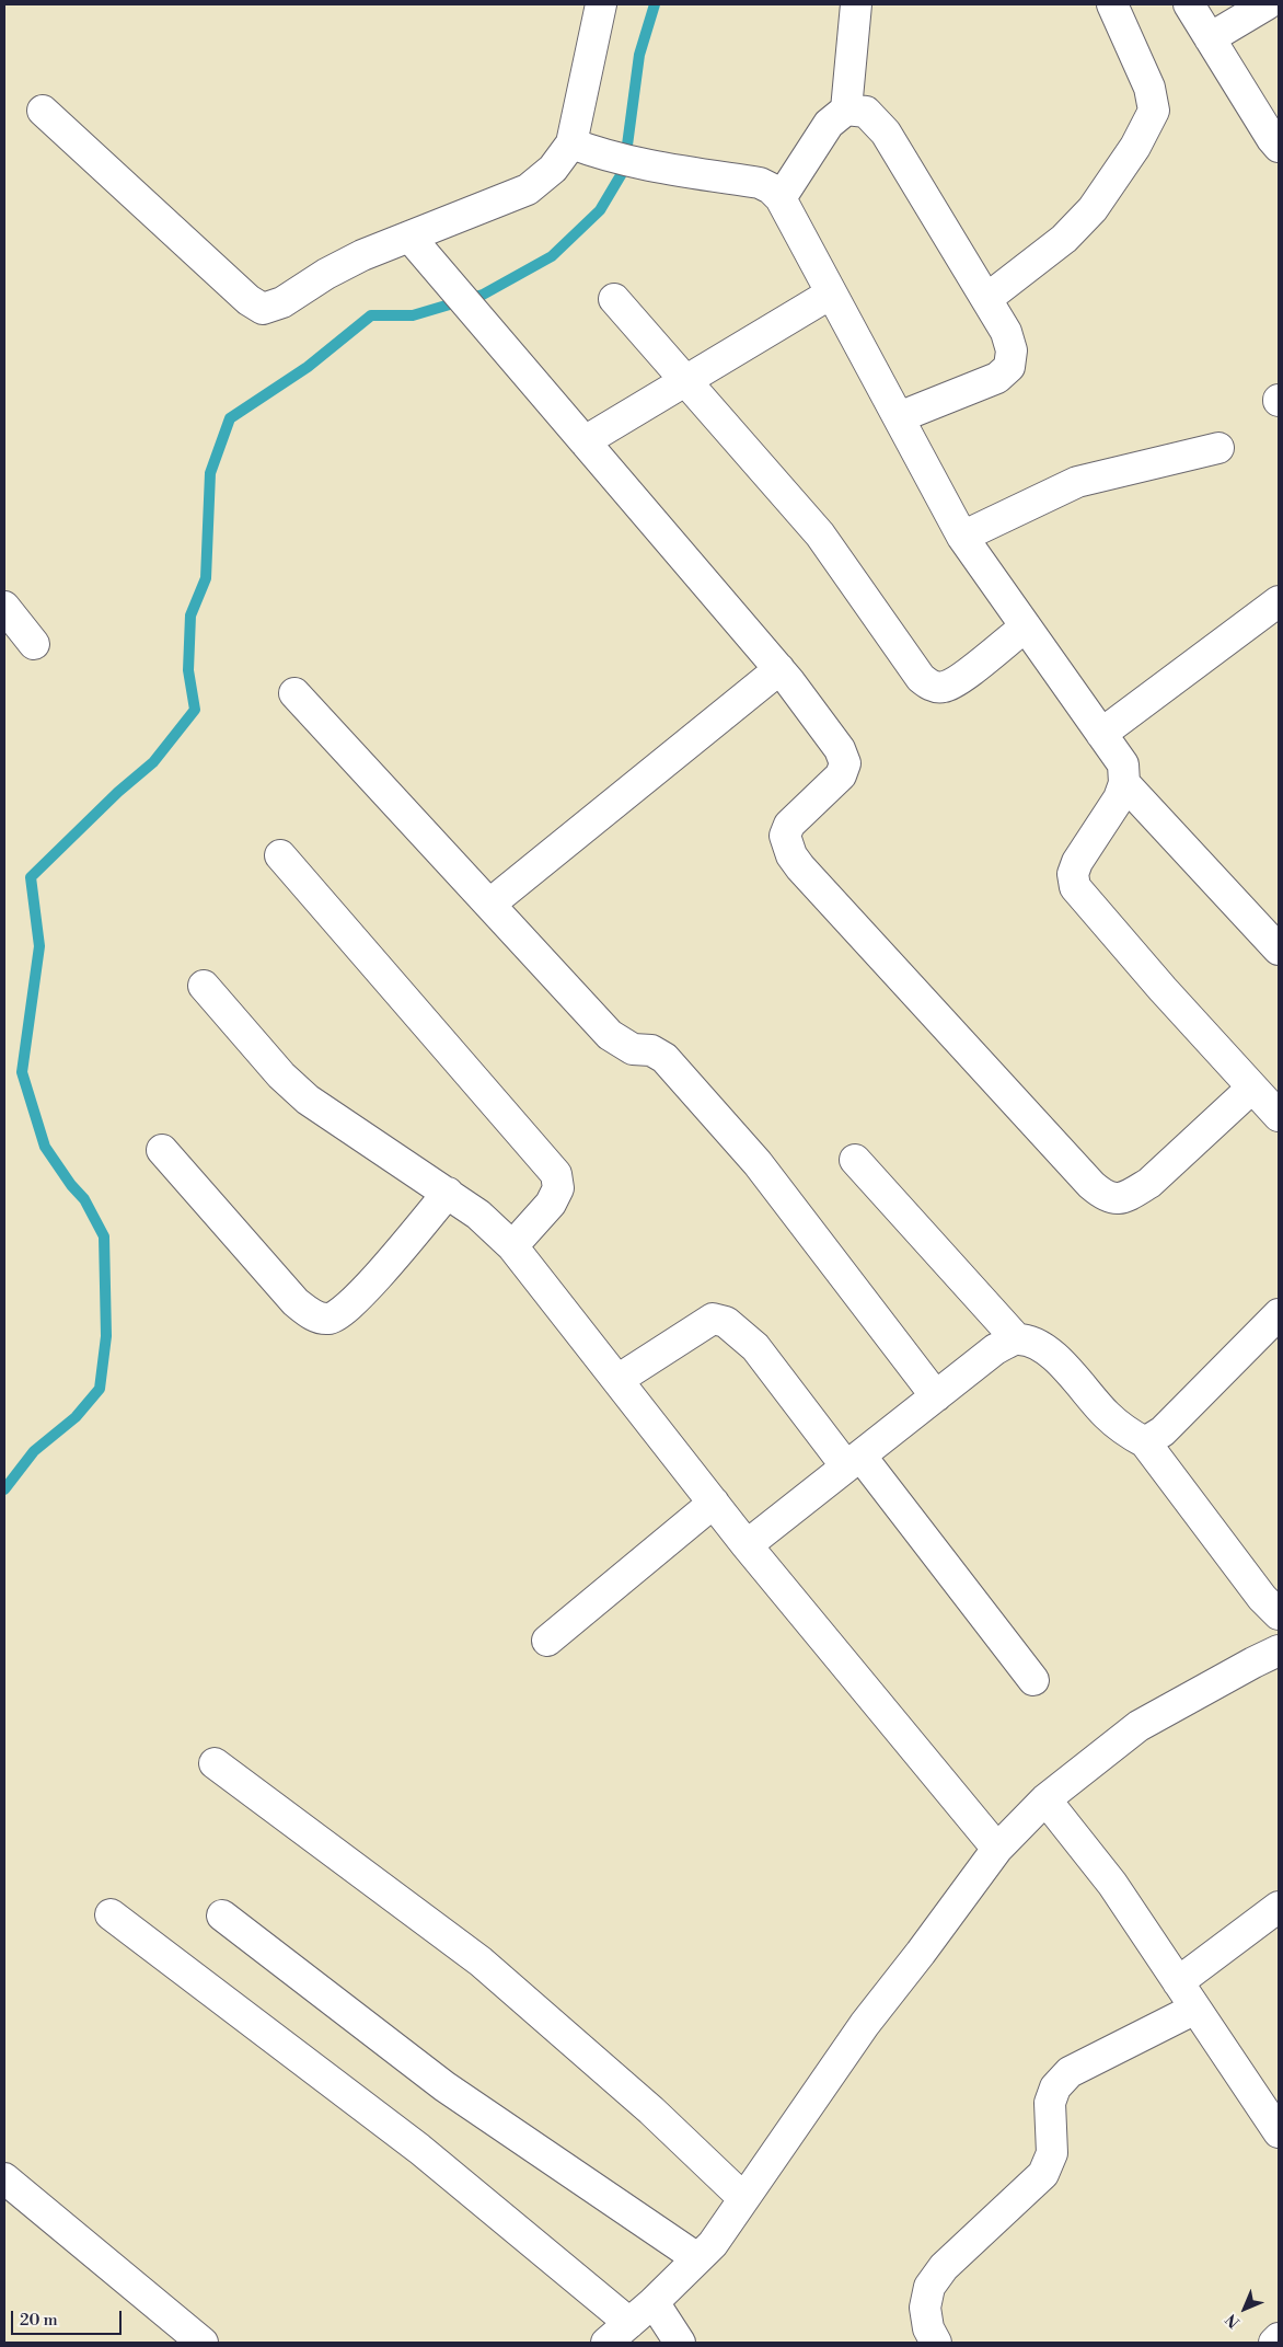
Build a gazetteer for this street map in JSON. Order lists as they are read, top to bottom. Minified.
{"scale_bar":"20 m","north":"bottom left"}
